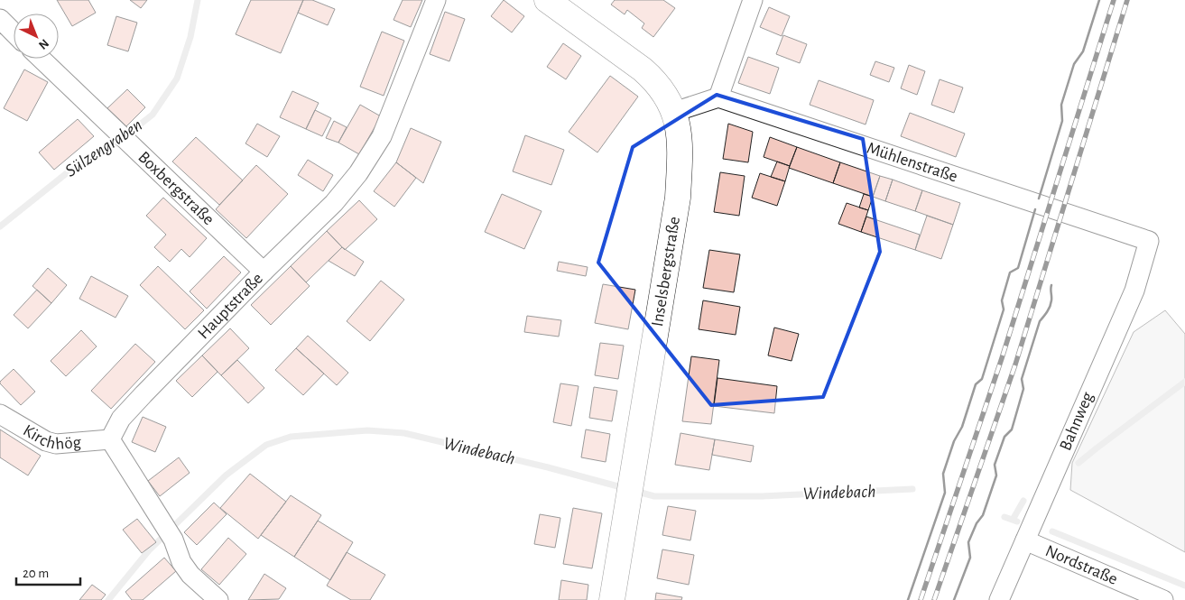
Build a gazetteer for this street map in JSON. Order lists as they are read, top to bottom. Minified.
{"streets":{"street":["Mühlenstraße","Boxbergstraße","Inselsbergstraße","Hauptstraße","Bahnweg","Kirchhög","Nordstraße"]},"crossings":[["Mühlenstraße","Bahnweg"],["Boxbergstraße","Hauptstraße"],["Hauptstraße","Kirchhög"],["Bahnweg","Nordstraße"]],"water":["Sülzengraben","Windebach"],"scale_bar":"20 m","north":"bottom right"}
